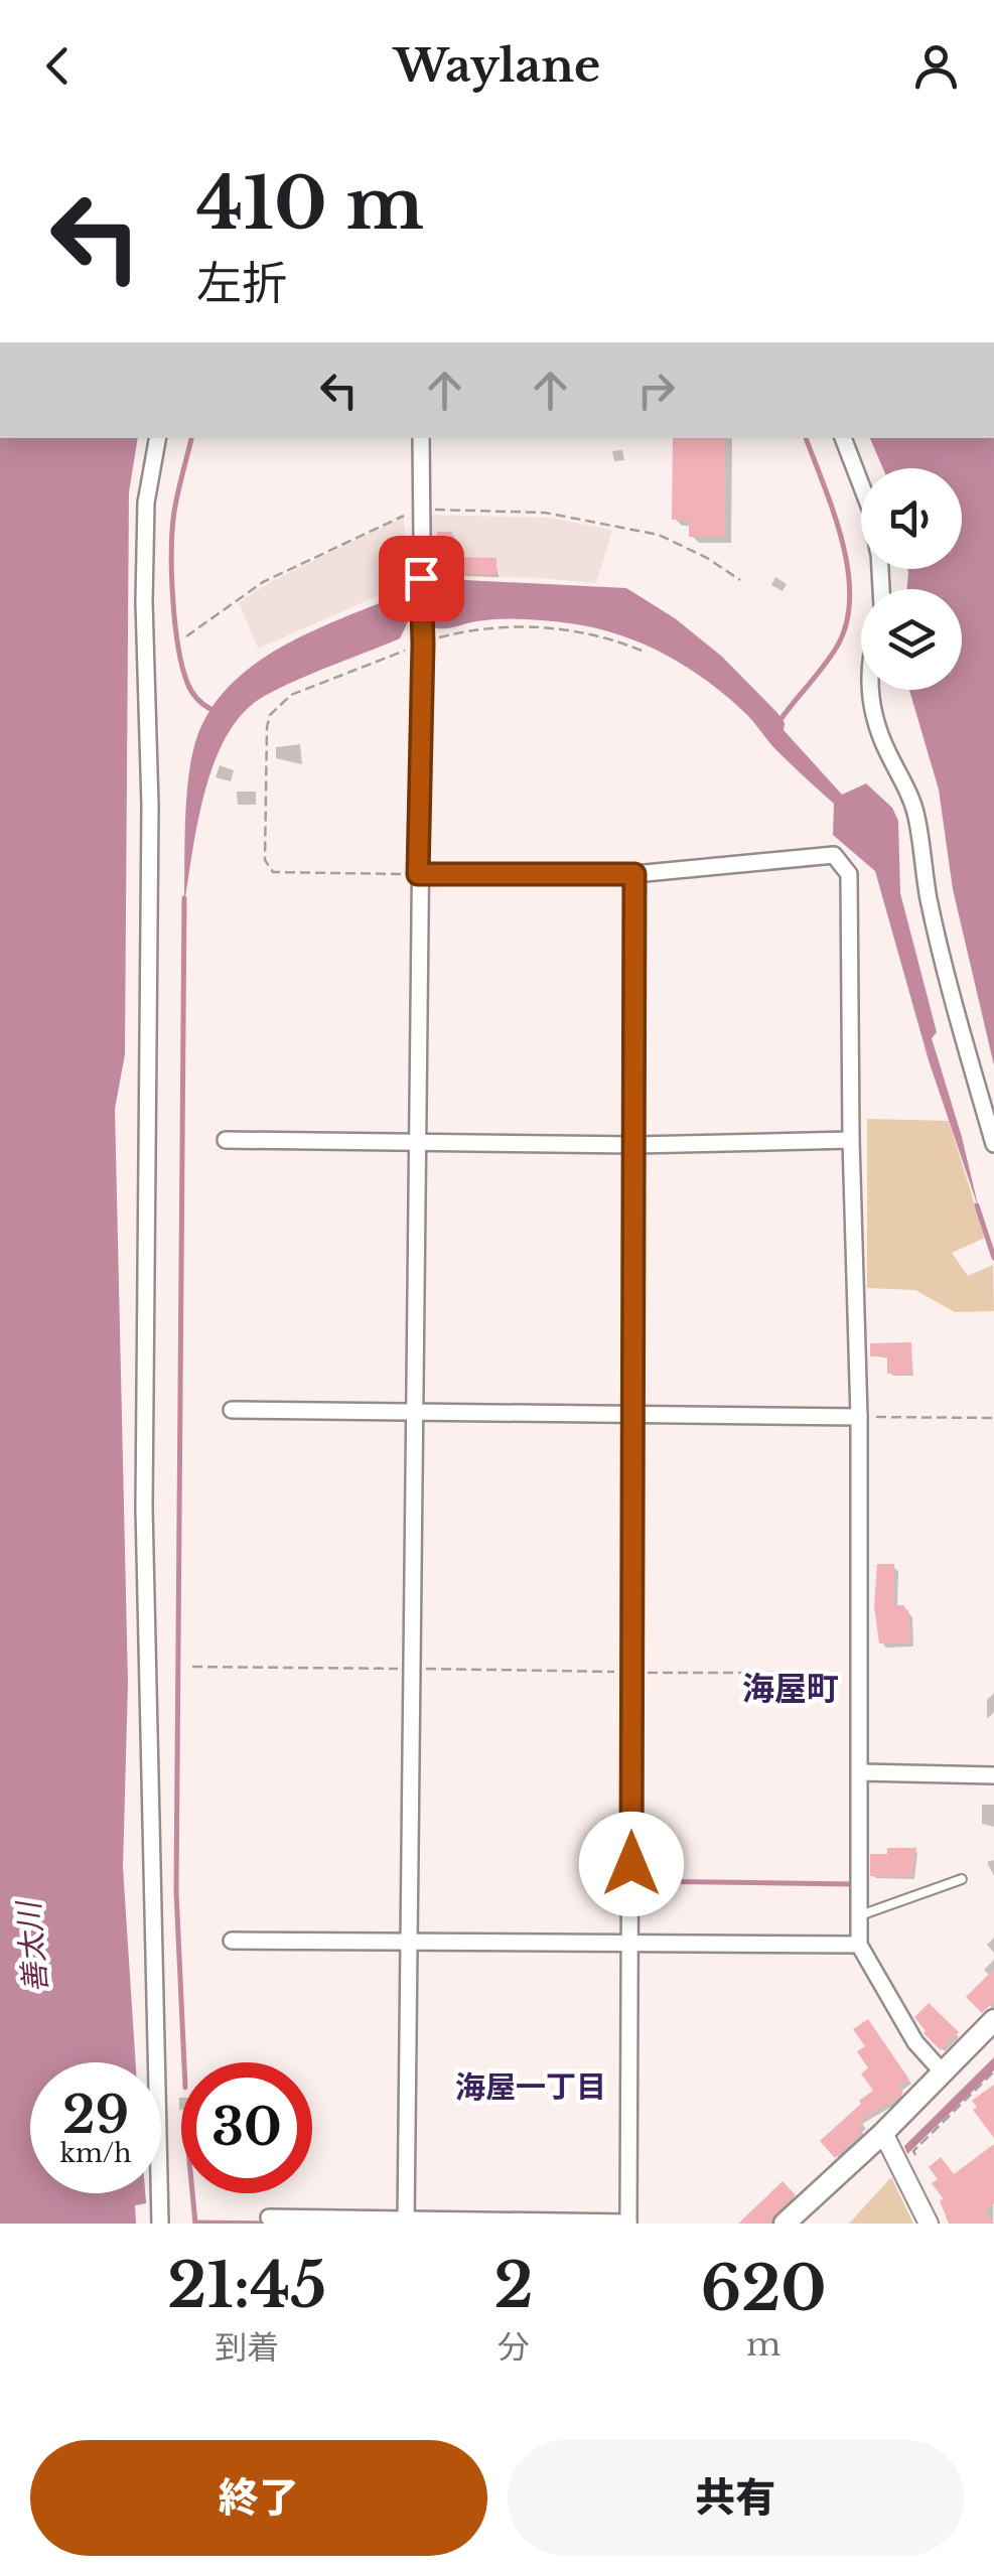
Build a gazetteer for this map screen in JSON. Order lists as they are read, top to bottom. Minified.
{"districts":["海屋町","海屋一丁目"],"water":["善太川"],"page":{"header":"Waylane","turn":["410 m","左折"],"speed":"29 km/h","limit":"30","eta":["21:45","到着","2","分","620","m"],"buttons":["終了","共有"]}}
